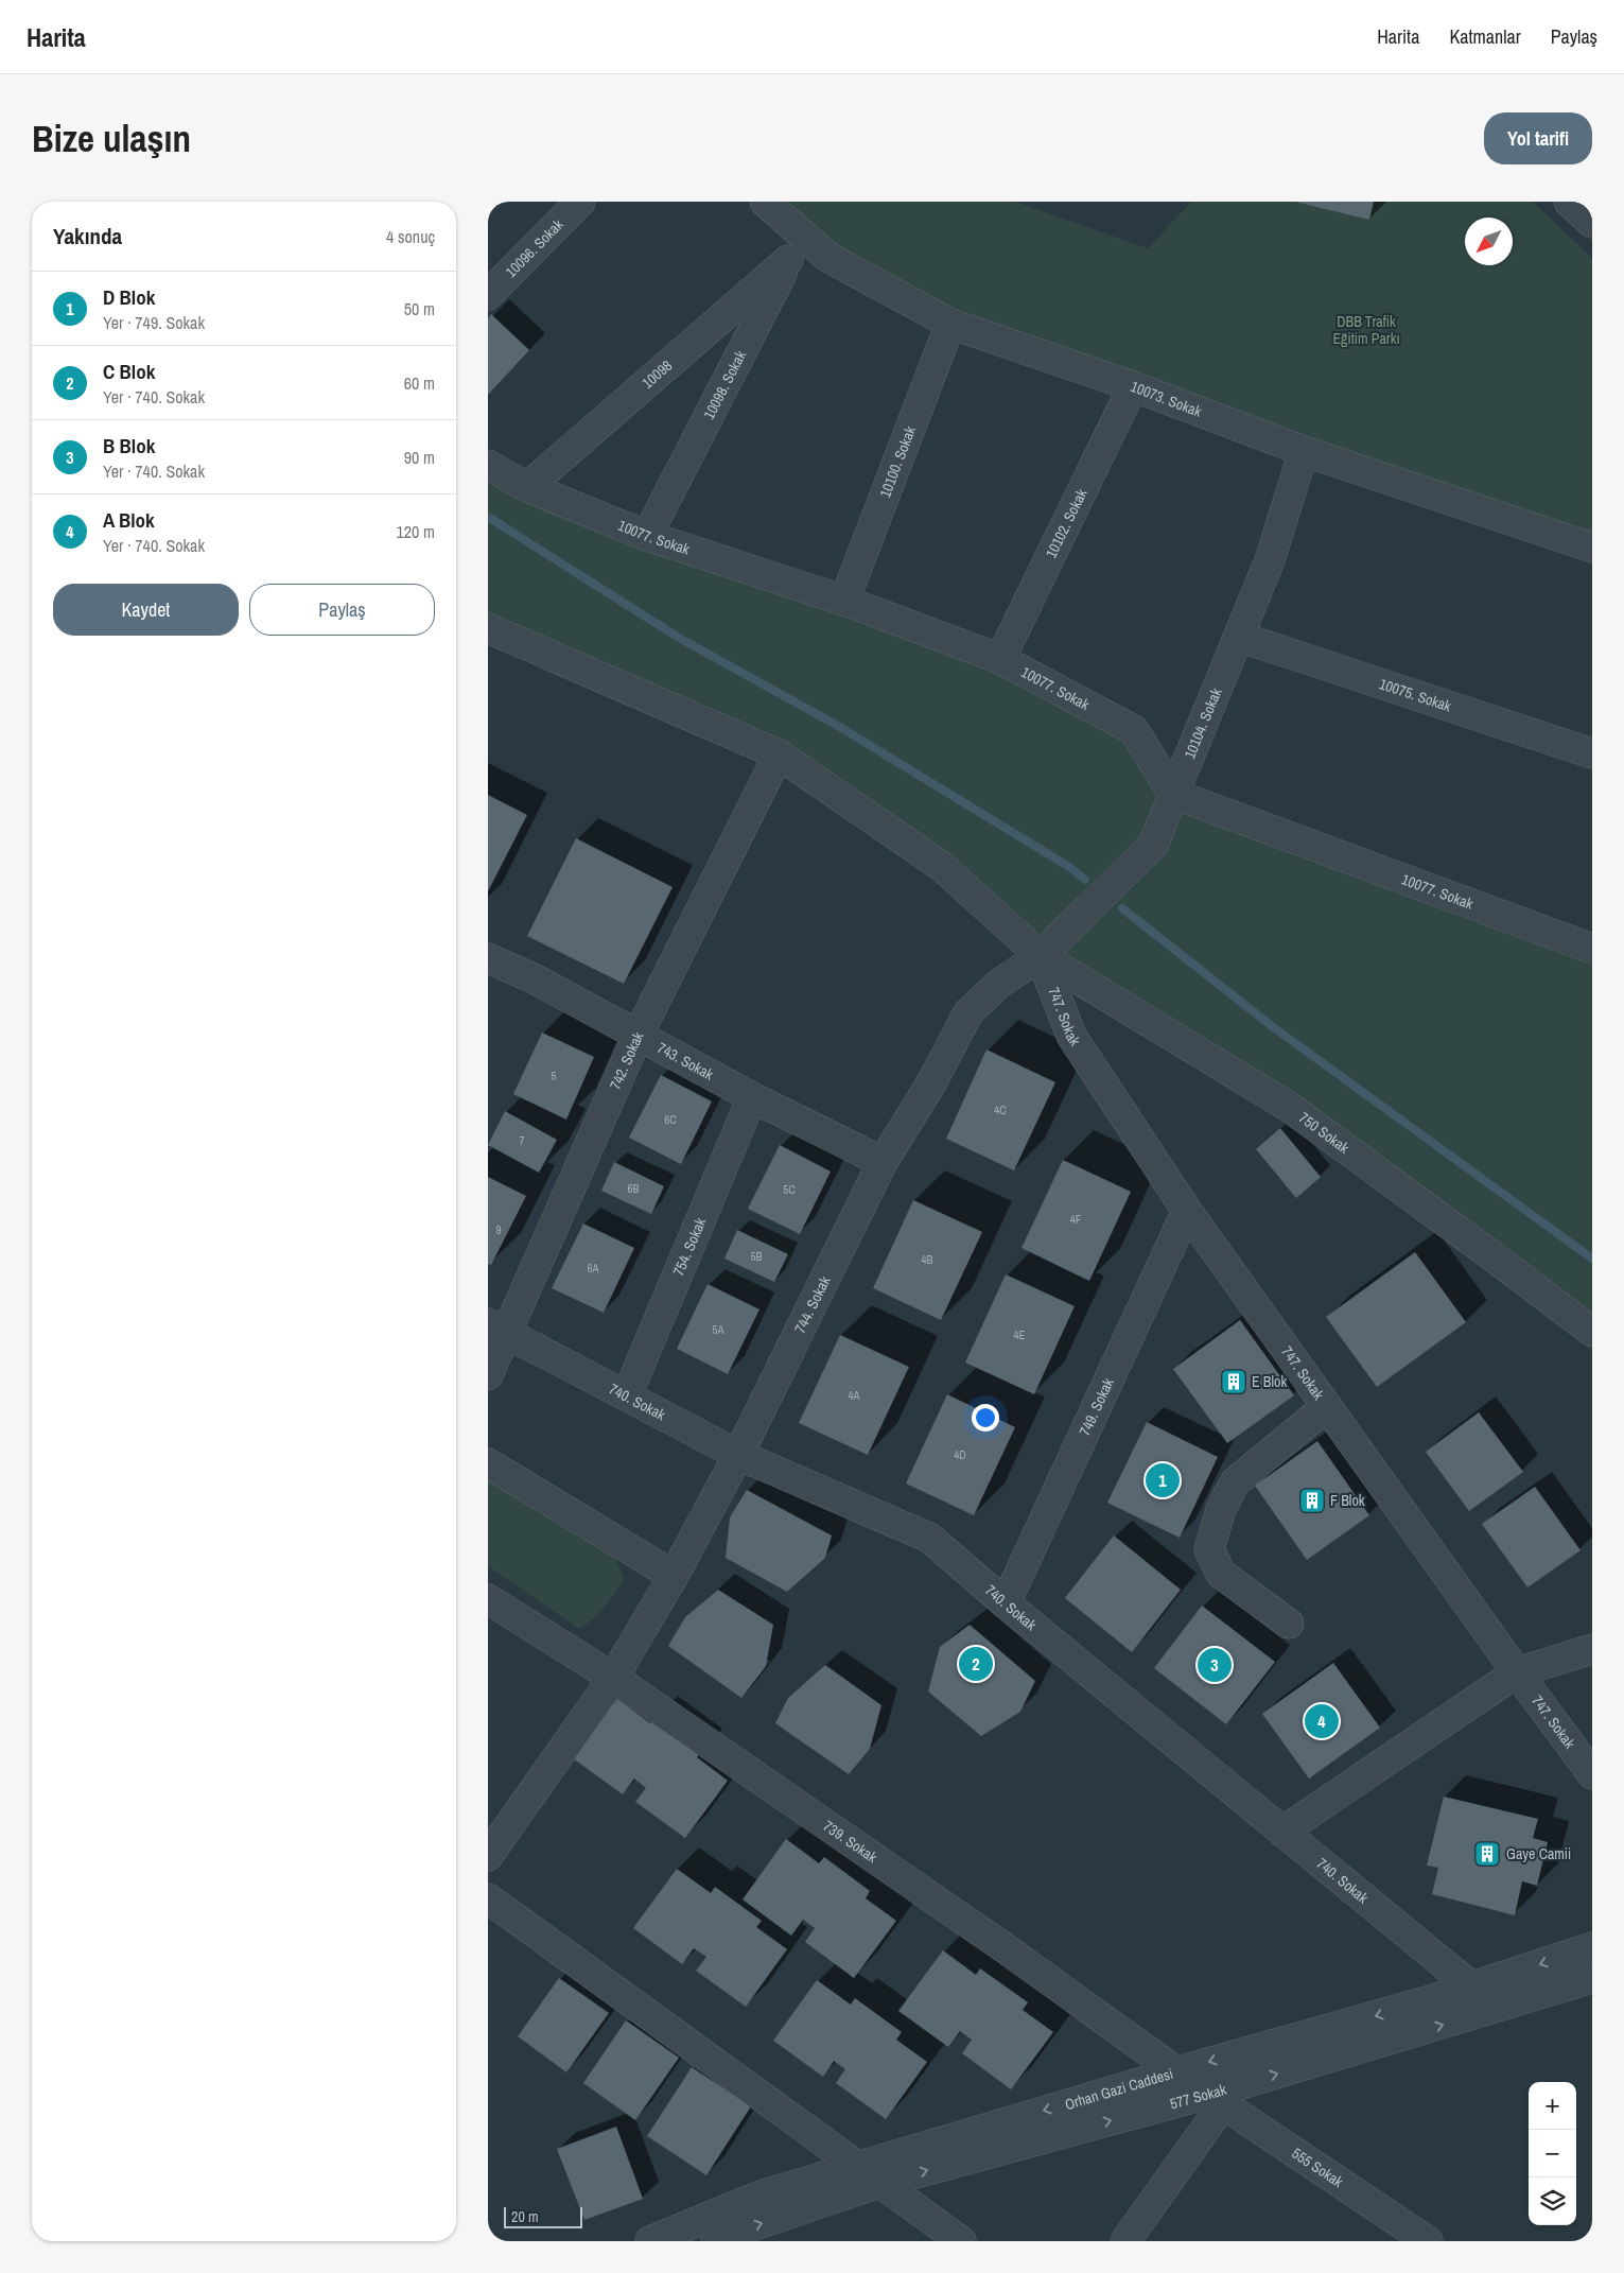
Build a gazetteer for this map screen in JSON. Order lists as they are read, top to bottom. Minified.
{"streets":{"street":["10096. Sokak","10098","10098. Sokak","10073. Sokak","10100. Sokak","10102. Sokak","10077. Sokak","10075. Sokak","10104. Sokak","747. Sokak","742. Sokak","743. Sokak","750 Sokak","754. Sokak","744. Sokak","740. Sokak","749. Sokak","739. Sokak","Orhan Gazi Caddesi","577 Sokak","555 Sokak"]},"crossings":[["10098","10098. Sokak"],["10098","10077. Sokak"],["10098. Sokak","10073. Sokak"],["10098. Sokak","10077. Sokak"],["10073. Sokak","10100. Sokak"],["10073. Sokak","10102. Sokak"],["10073. Sokak","10104. Sokak"],["10100. Sokak","10077. Sokak"],["10102. Sokak","10077. Sokak"],["10077. Sokak","10104. Sokak"],["10075. Sokak","10104. Sokak"],["10104. Sokak","747. Sokak"],["10104. Sokak","750 Sokak"],["10104. Sokak","744. Sokak"],["747. Sokak","750 Sokak"],["747. Sokak","744. Sokak"],["747. Sokak","749. Sokak"],["742. Sokak","743. Sokak"],["742. Sokak","750 Sokak"],["742. Sokak","740. Sokak"],["743. Sokak","754. Sokak"],["743. Sokak","744. Sokak"],["750 Sokak","744. Sokak"],["754. Sokak","740. Sokak"],["744. Sokak","740. Sokak"],["744. Sokak","739. Sokak"],["740. Sokak","749. Sokak"],["740. Sokak","Orhan Gazi Caddesi"],["739. Sokak","Orhan Gazi Caddesi"],["739. Sokak","577 Sokak"],["739. Sokak","555 Sokak"],["Orhan Gazi Caddesi","577 Sokak"],["577 Sokak","555 Sokak"]],"one_way":["Orhan Gazi Caddesi","577 Sokak"],"parks":["DBB Trafik Eğitim Parkı"],"places":{"building":["E Blok","F Blok","Gaye Camii"]},"house_numbers":["5","4C","6C","7","6B","5C","4F","9","5B","4B","6A","5A","4E","4A","4D"],"scale_bar":"20 m","north":"bottom left","page":{"header":"Harita","nav":["Harita","Katmanlar","Paylaş"],"buttons":["Yol tarifi",["Kaydet","Paylaş"]],"title":"Bize ulaşın","heading":["Yakında","4 sonuç"],"list":[{"mark":"1","name":"D Blok","note":"Yer · 749. Sokak","value":"50 m"},{"mark":"2","name":"C Blok","note":"Yer · 740. Sokak","value":"60 m"},{"mark":"3","name":"B Blok","note":"Yer · 740. Sokak","value":"90 m"},{"mark":"4","name":"A Blok","note":"Yer · 740. Sokak","value":"120 m"}],"pins":["1","2","3","4"],"map_buttons":["+","−"],"scale":"20 m"}}
